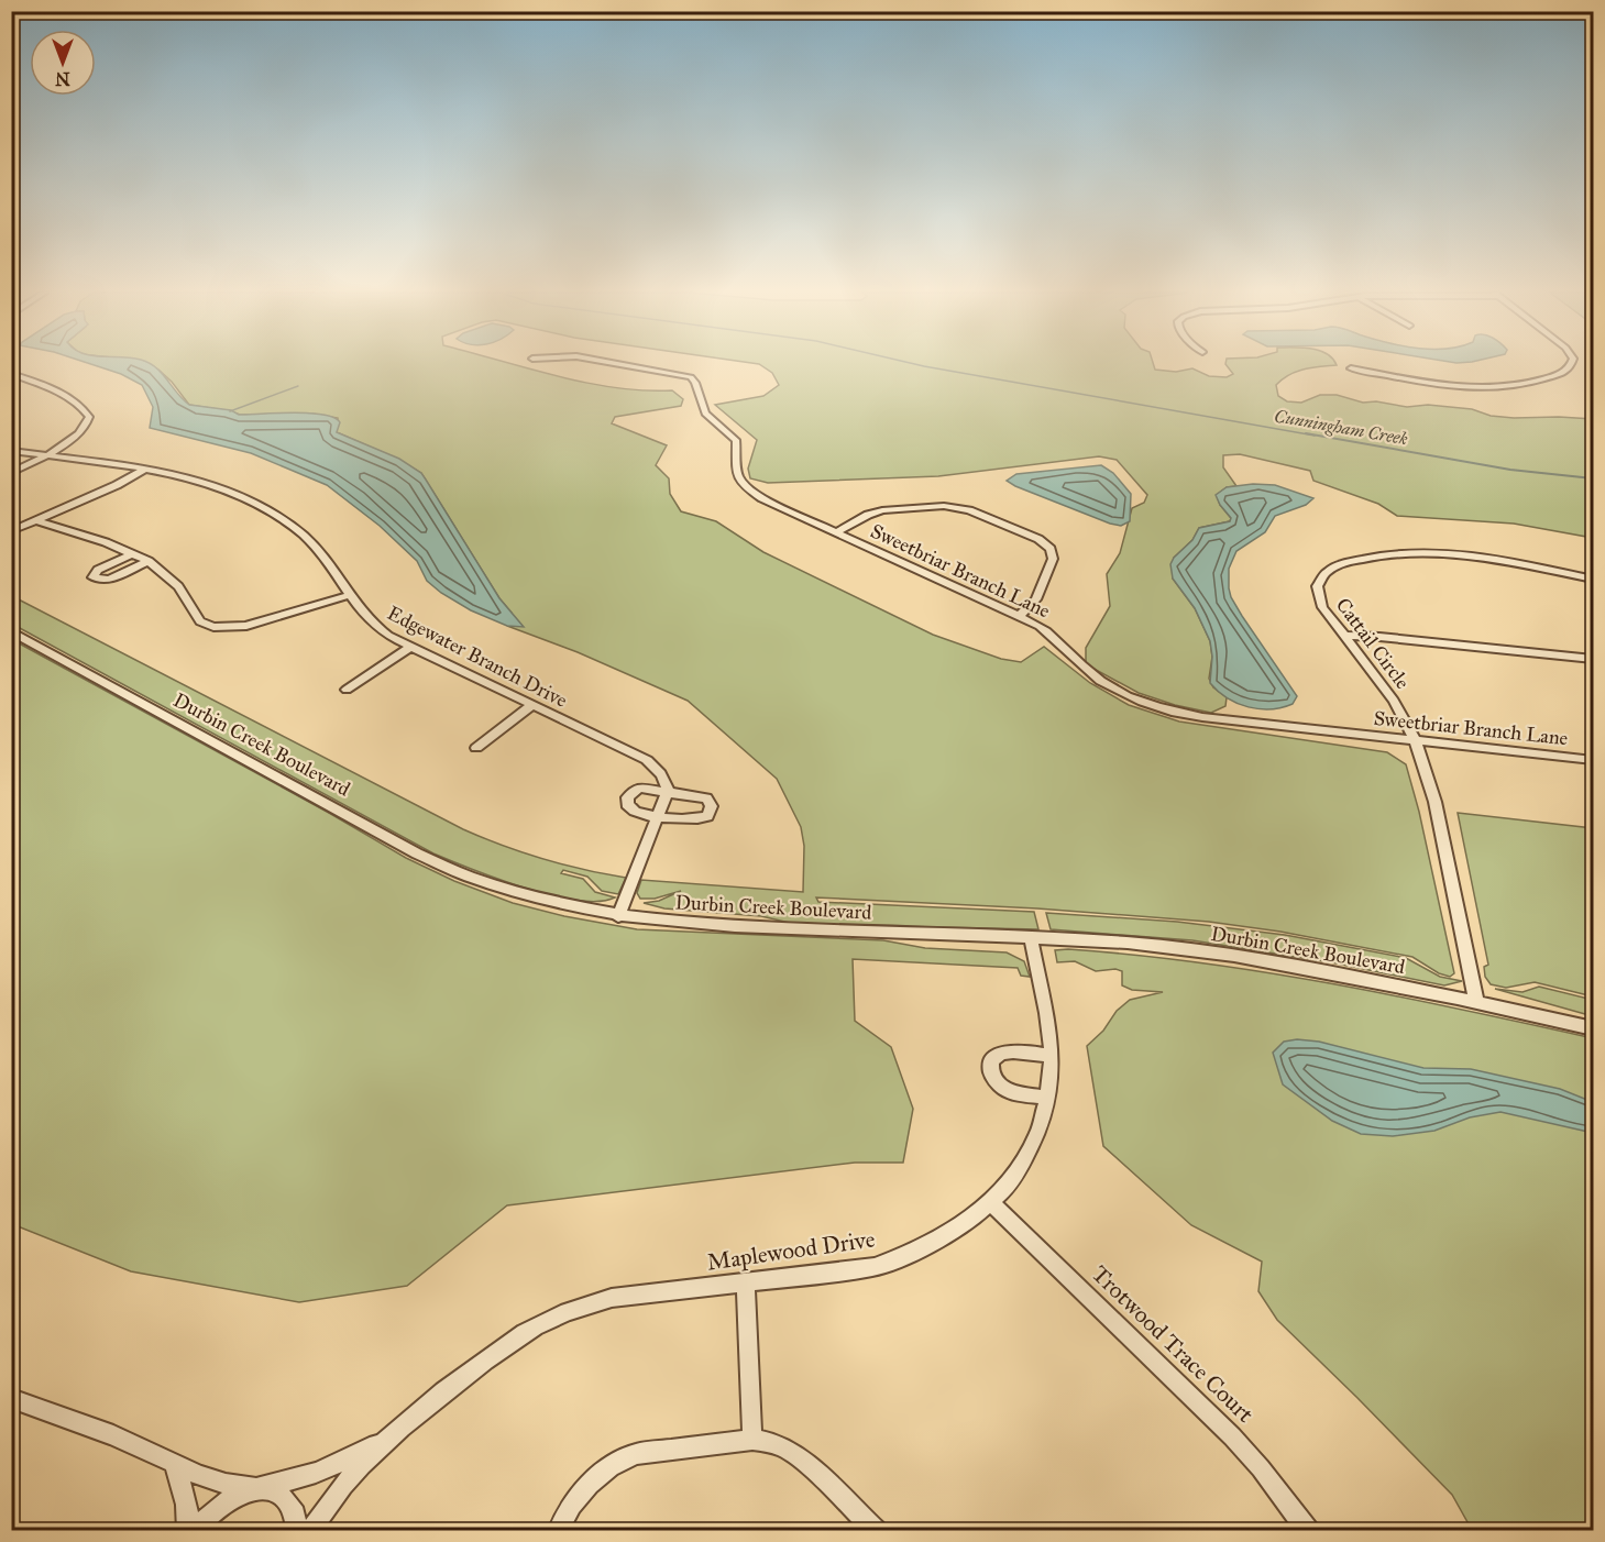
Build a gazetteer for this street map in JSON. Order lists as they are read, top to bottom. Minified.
{"streets":{"street":["Sweetbriar Branch Lane","Cattail Circle","Edgewater Branch Drive","Durbin Creek Boulevard","Maplewood Drive","Trotwood Trace Court"]},"crossings":[["Sweetbriar Branch Lane","Cattail Circle"],["Cattail Circle","Durbin Creek Boulevard"],["Durbin Creek Boulevard","Maplewood Drive"],["Maplewood Drive","Trotwood Trace Court"]],"water":["Cunningham Creek"],"north":"bottom"}
